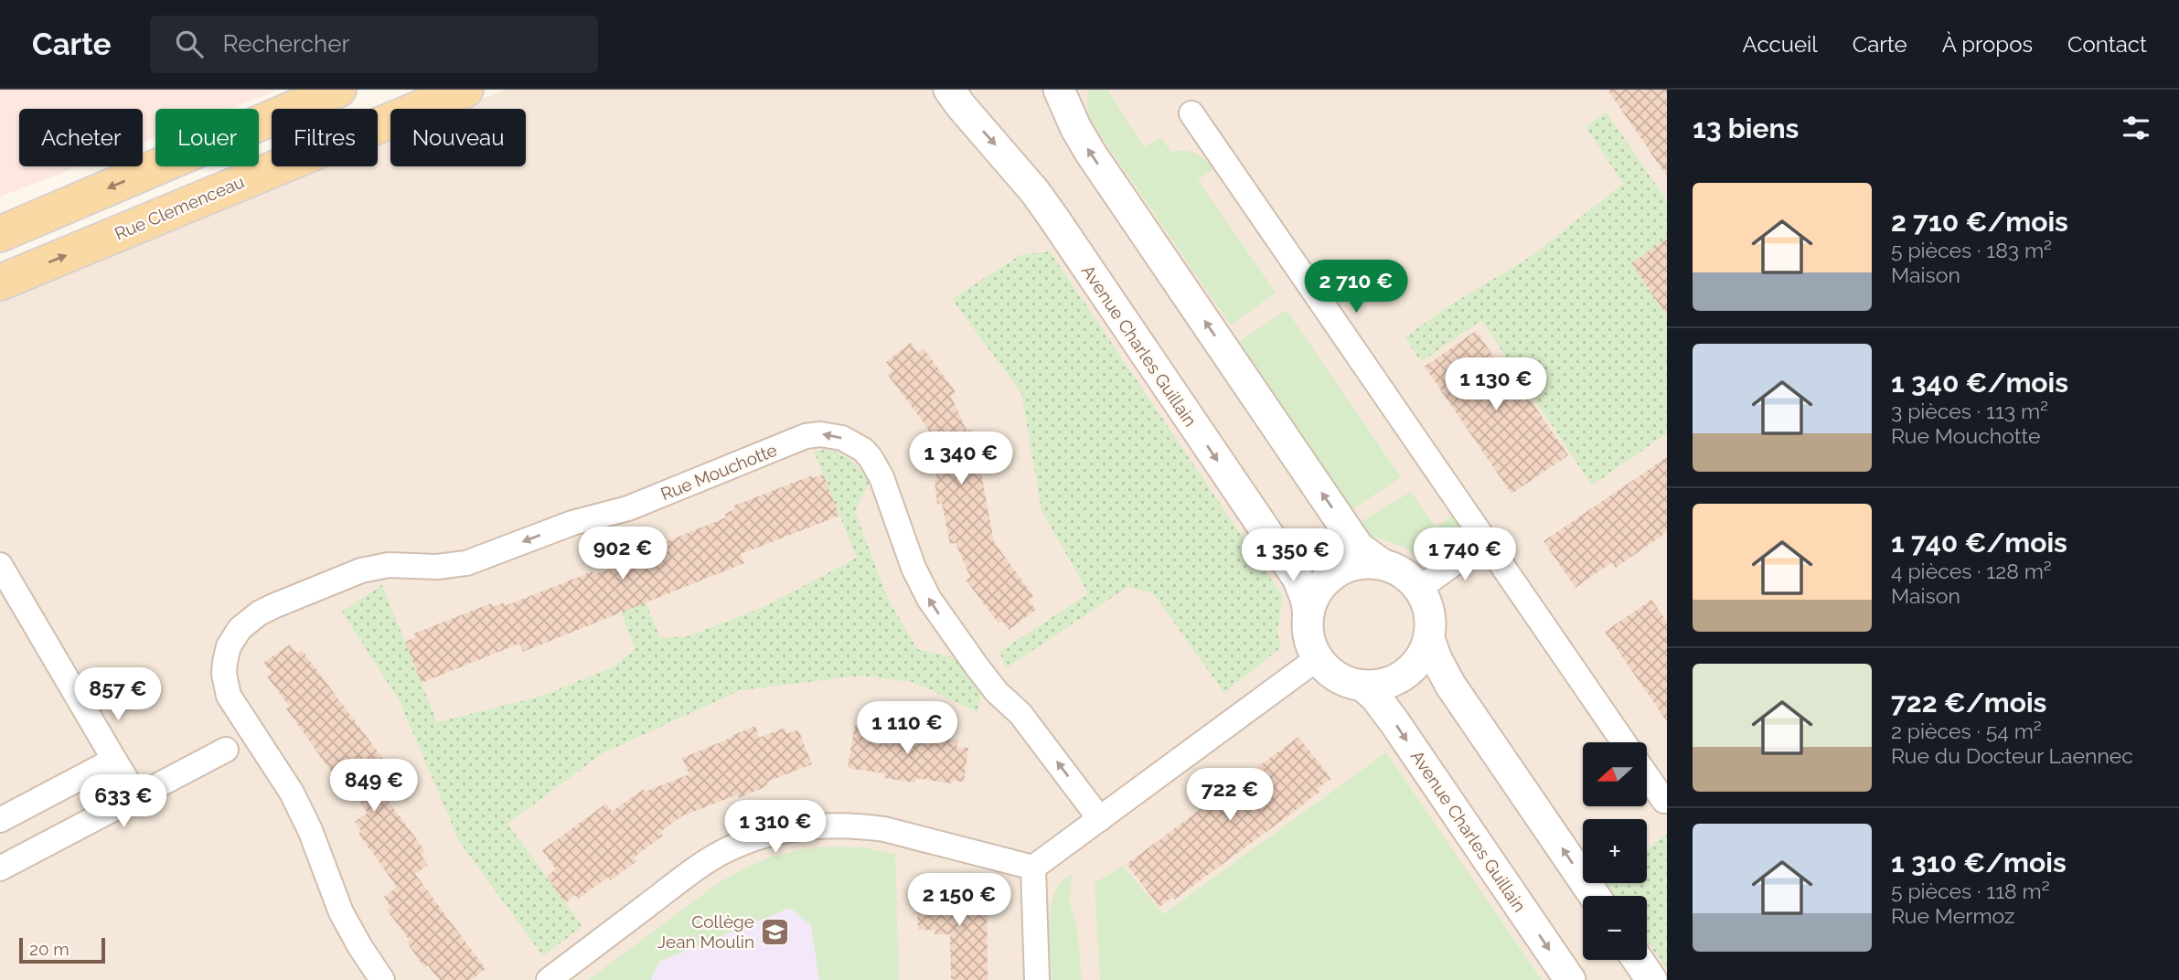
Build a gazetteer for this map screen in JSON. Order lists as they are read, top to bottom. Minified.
{"streets":{"main road":["Rue Clemenceau"],"street":["Avenue Charles Guillain","Rue Mouchotte"]},"places":{"school or university":["Collège Jean Moulin"]},"scale_bar":"20 m","north":"left","page":{"header":"Carte","search":"Rechercher","nav":["Accueil","Carte","À propos","Contact"],"heading":"13 biens","chip":["Acheter","Louer","Filtres","Nouveau"],"list":[{"name":"2 710 €/mois","note":"5 pièces · 183 m² · Maison"},{"name":"1 340 €/mois","note":"3 pièces · 113 m² · Rue Mouchotte"},{"name":"1 740 €/mois","note":"4 pièces · 128 m² · Maison"},{"name":"722 €/mois","note":"2 pièces · 54 m² · Rue du Docteur Laennec"},{"name":"1 310 €/mois","note":"5 pièces · 118 m² · Rue Mermoz"}],"price":["2 710 €","1 130 €","1 340 €","902 €","1 740 €","1 350 €","857 €","1 110 €","849 €","722 €","633 €","1 310 €","2 150 €"],"map_buttons":["+","−"],"scale":"20 m"}}
